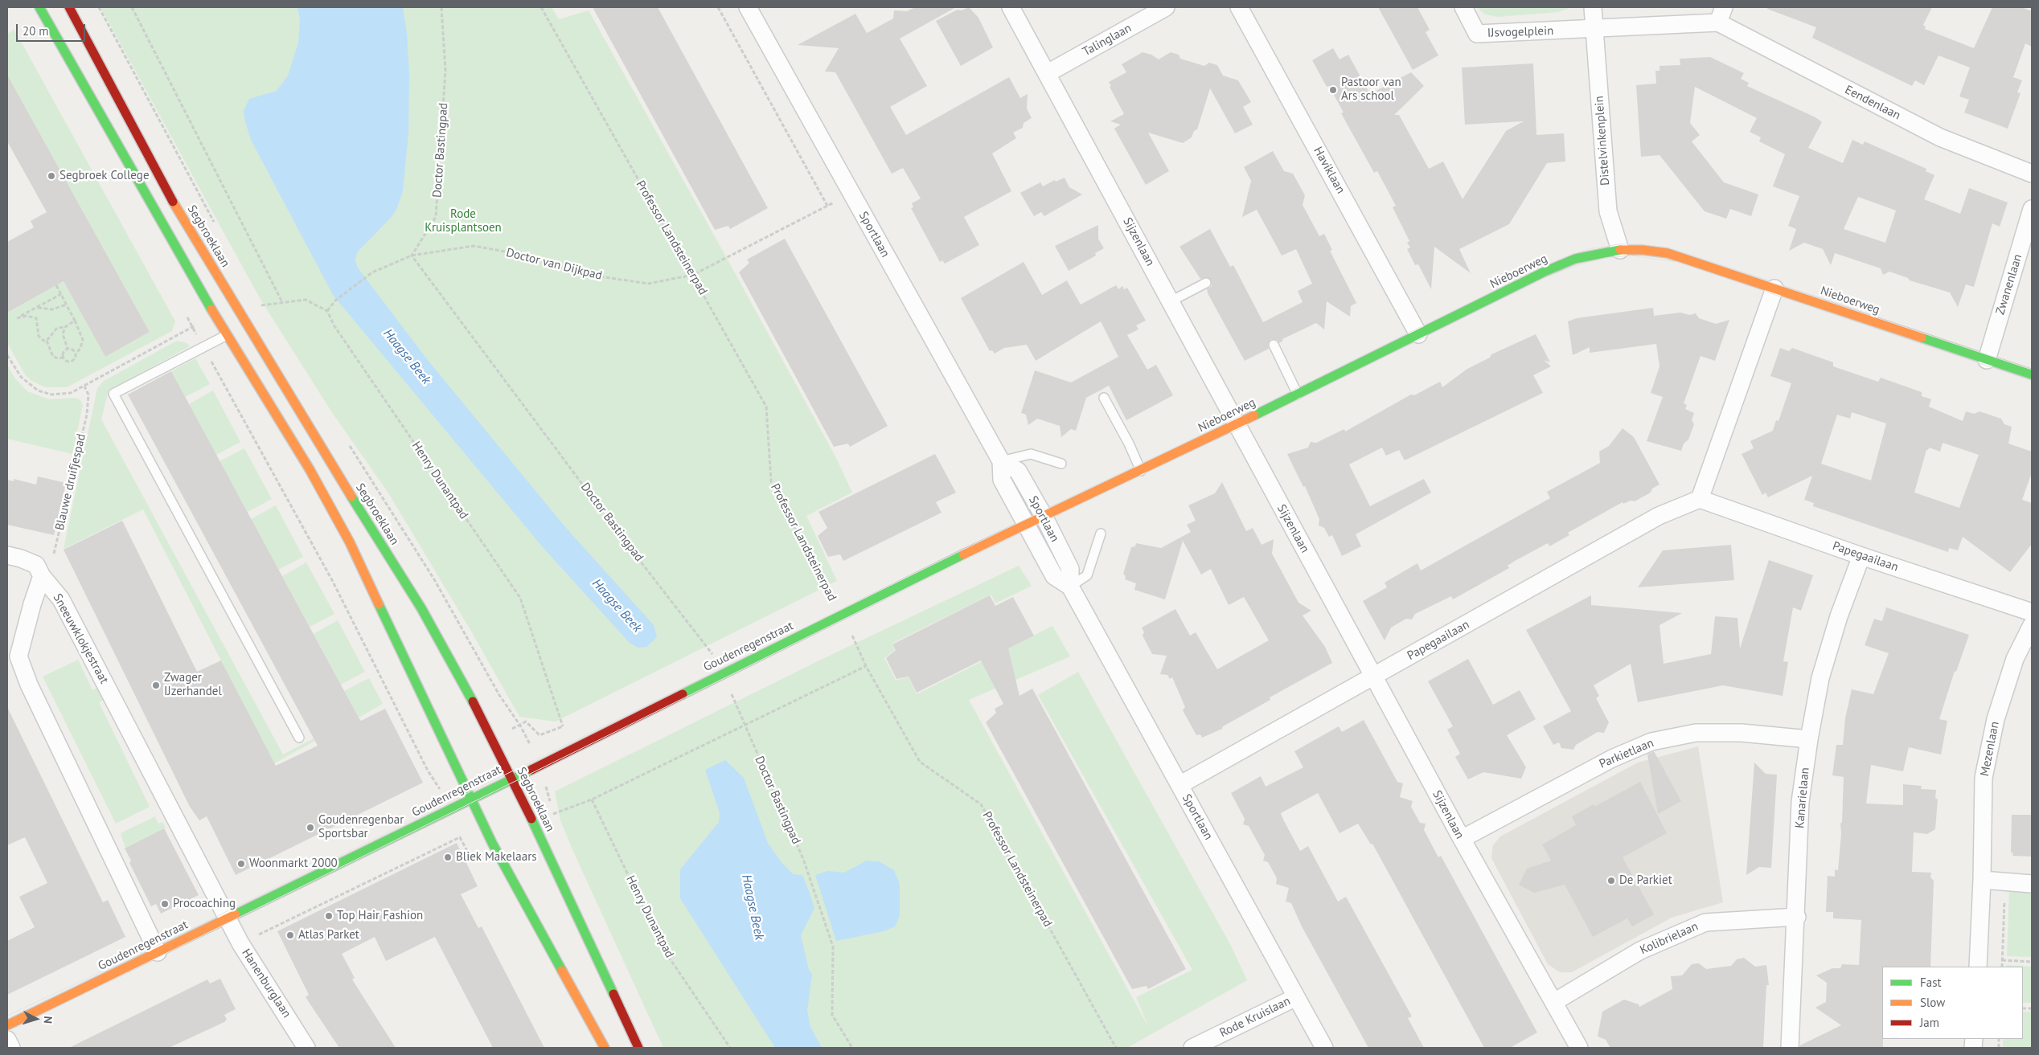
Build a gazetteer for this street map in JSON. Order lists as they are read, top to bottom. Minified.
{"streets":{"main road":["Segbroeklaan","Nieboerweg","Goudenregenstraat"],"street":["IJsvogelplein","Talinglaan","Eendenlaan","Distelvinkenplein","Haviklaan","Sportlaan","Sijzenlaan","Zwanenlaan","Papegaailaan","Sneeuwklokjestraat","Mezenlaan","Parkietlaan","Kanarielaan","Kolibrielaan","Hanenburglaan","Rode Kruislaan"],"path":["Doctor Bastingpad","Professor Landsteinerpad","Doctor van Dijkpad","Henry Dunantpad","Blauwe druifjespad"]},"crossings":[["IJsvogelplein","Eendenlaan"],["IJsvogelplein","Distelvinkenplein"],["Talinglaan","Sijzenlaan"],["Distelvinkenplein","Nieboerweg"],["Doctor Bastingpad","Doctor van Dijkpad"],["Doctor Bastingpad","Goudenregenstraat"],["Haviklaan","Nieboerweg"],["Sportlaan","Doctor van Dijkpad"],["Sportlaan","Nieboerweg"],["Sportlaan","Papegaailaan"],["Sportlaan","Goudenregenstraat"],["Sportlaan","Rode Kruislaan"],["Segbroeklaan","Goudenregenstraat"],["Professor Landsteinerpad","Doctor van Dijkpad"],["Professor Landsteinerpad","Goudenregenstraat"],["Sijzenlaan","Nieboerweg"],["Sijzenlaan","Papegaailaan"],["Sijzenlaan","Parkietlaan"],["Sijzenlaan","Kolibrielaan"],["Doctor van Dijkpad","Henry Dunantpad"],["Nieboerweg","Zwanenlaan"],["Nieboerweg","Goudenregenstraat"],["Blauwe druifjespad","Sneeuwklokjestraat"],["Papegaailaan","Kanarielaan"],["Sneeuwklokjestraat","Goudenregenstraat"],["Sneeuwklokjestraat","Hanenburglaan"],["Goudenregenstraat","Hanenburglaan"],["Parkietlaan","Kanarielaan"],["Kanarielaan","Kolibrielaan"]],"water":["Haagse Beek"],"parks":["Rode Kruisplantsoen"],"places":["Pastoor van Ars school","Segbroek College","Zwager IJzerhandel","Goudenregenbar Sportsbar","Bliek Makelaars","Woonmarkt 2000","De Parkiet","Procoaching","Top Hair Fashion","Atlas Parket"],"legend":["Fast","Slow","Jam"],"scale_bar":"20 m","north":"right"}
